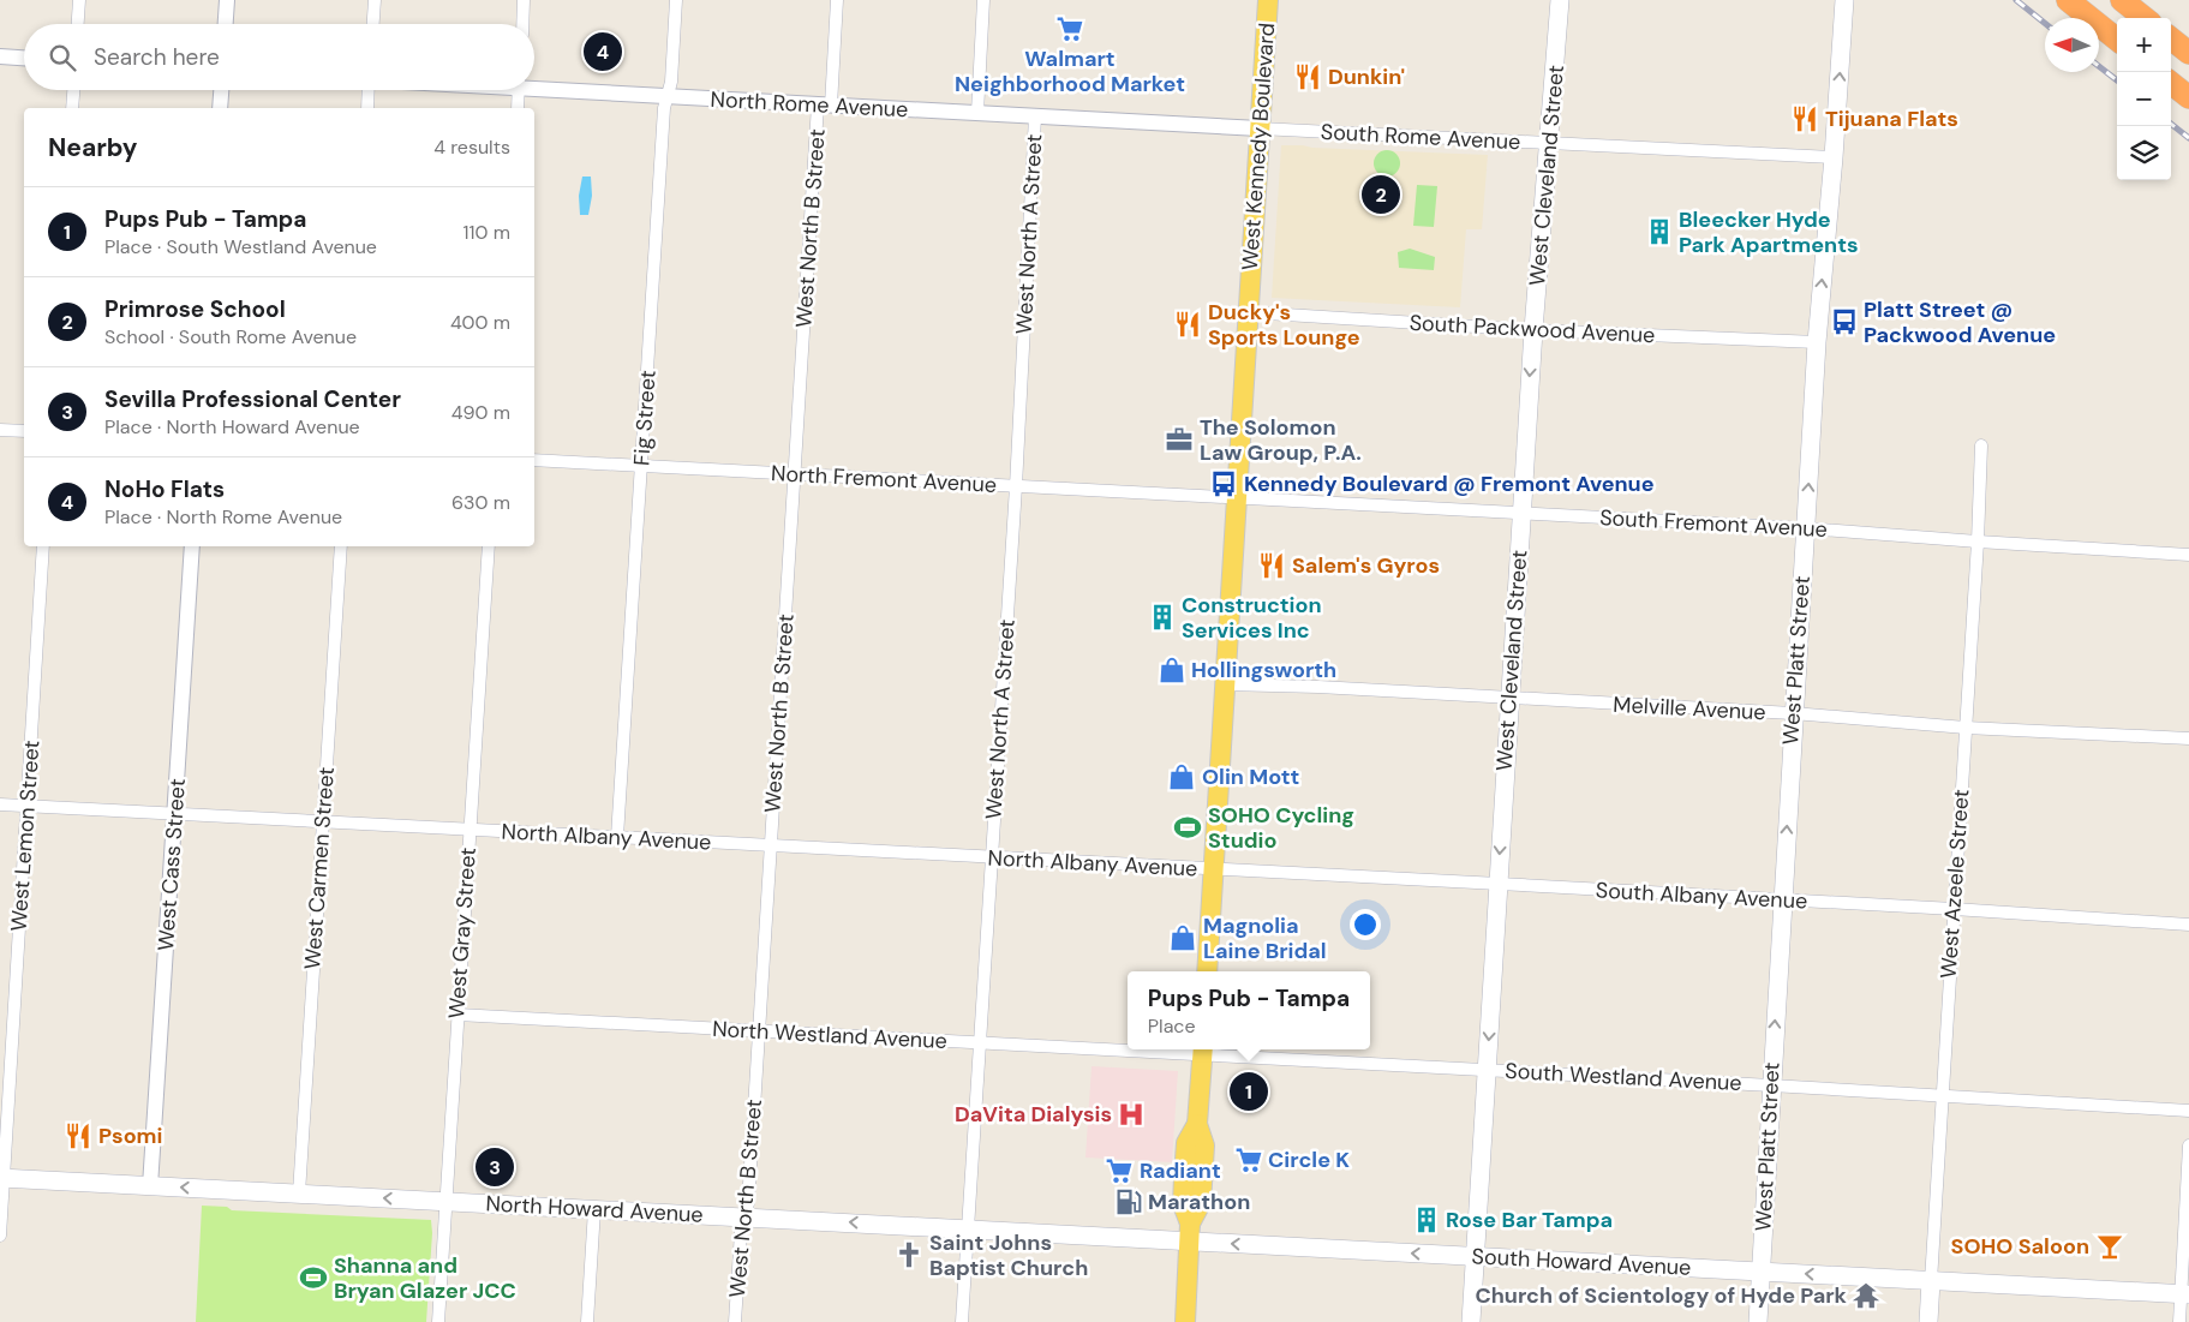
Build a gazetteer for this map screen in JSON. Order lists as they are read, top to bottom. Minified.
{"streets":{"main road":["West Kennedy Boulevard","West Cleveland Street","West Platt Street","West Azeele Street","North Howard Avenue","South Howard Avenue"],"street":["North Rome Avenue","South Rome Avenue","West North B Street","West North A Street","South Packwood Avenue","Fig Street","North Fremont Avenue","South Fremont Avenue","Melville Avenue","West Lemon Street","North Albany Avenue","West Cass Street","West Carmen Street","South Albany Avenue","West Gray Street","North Westland Avenue","South Westland Avenue"]},"crossings":[["North Rome Avenue","South Rome Avenue"],["North Rome Avenue","West Kennedy Boulevard"],["North Rome Avenue","West North B Street"],["North Rome Avenue","West North A Street"],["North Rome Avenue","Fig Street"],["South Rome Avenue","West Kennedy Boulevard"],["South Rome Avenue","West Cleveland Street"],["South Rome Avenue","West Platt Street"],["West Kennedy Boulevard","South Packwood Avenue"],["West Kennedy Boulevard","North Fremont Avenue"],["West Kennedy Boulevard","South Fremont Avenue"],["West Kennedy Boulevard","Melville Avenue"],["West Kennedy Boulevard","North Albany Avenue"],["West Kennedy Boulevard","South Albany Avenue"],["West Cleveland Street","South Packwood Avenue"],["West Cleveland Street","South Fremont Avenue"],["West Cleveland Street","Melville Avenue"],["West Cleveland Street","South Albany Avenue"],["West Cleveland Street","South Westland Avenue"],["West Cleveland Street","South Howard Avenue"],["West North B Street","North Fremont Avenue"],["West North B Street","North Albany Avenue"],["West North B Street","North Westland Avenue"],["West North B Street","North Howard Avenue"],["West North A Street","North Fremont Avenue"],["West North A Street","North Albany Avenue"],["West North A Street","North Westland Avenue"],["West North A Street","North Howard Avenue"],["South Packwood Avenue","West Platt Street"],["Fig Street","North Fremont Avenue"],["Fig Street","North Albany Avenue"],["North Fremont Avenue","South Fremont Avenue"],["South Fremont Avenue","West Platt Street"],["South Fremont Avenue","West Azeele Street"],["West Platt Street","Melville Avenue"],["West Platt Street","South Albany Avenue"],["West Platt Street","South Westland Avenue"],["West Platt Street","South Howard Avenue"],["Melville Avenue","West Azeele Street"],["West Lemon Street","North Albany Avenue"],["West Lemon Street","North Howard Avenue"],["North Albany Avenue","West Cass Street"],["North Albany Avenue","West Carmen Street"],["North Albany Avenue","South Albany Avenue"],["North Albany Avenue","West Gray Street"],["West Cass Street","North Howard Avenue"],["West Carmen Street","North Howard Avenue"],["West Azeele Street","South Albany Avenue"],["West Azeele Street","South Westland Avenue"],["West Azeele Street","South Howard Avenue"],["West Gray Street","North Westland Avenue"],["West Gray Street","North Howard Avenue"],["North Westland Avenue","South Westland Avenue"],["North Howard Avenue","South Howard Avenue"]],"one_way":["West Cleveland Street","West Platt Street","North Howard Avenue","South Howard Avenue"],"places":{"supermarket":["Walmart Neighborhood Market","Circle K","Radiant"],"restaurant":["Dunkin'","Tijuana Flats","Ducky's Sports Lounge","Salem's Gyros","Psomi"],"building":["Bleecker Hyde Park Apartments","Construction Services Inc","Rose Bar Tampa"],"bus stop":["Platt Street @ Packwood Avenue","Kennedy Boulevard @ Fremont Avenue"],"office":["The Solomon Law Group, P.A."],"shop":["Hollingsworth","Olin Mott","Magnolia Laine Bridal"],"sports":["SOHO Cycling Studio","Shanna and Bryan Glazer JCC"],"hospital":["DaVita Dialysis"],"fuel station":["Marathon"],"bar":["SOHO Saloon"],"church":["Saint Johns Baptist Church"],"temple":["Church of Scientology of Hyde Park"]},"north":"left","page":{"map_buttons":["+","−"],"search":"Search here","pins":["4","2","1","3"],"heading":["Nearby","4 results"],"list":[{"mark":"1","name":"Pups Pub - Tampa","note":"Place · South Westland Avenue","value":"110 m"},{"mark":"2","name":"Primrose School","note":"School · South Rome Avenue","value":"400 m"},{"mark":"3","name":"Sevilla Professional Center","note":"Place · North Howard Avenue","value":"490 m"},{"mark":"4","name":"NoHo Flats","note":"Place · North Rome Avenue","value":"630 m"}],"popup":["Pups Pub - Tampa","Place"]}}
